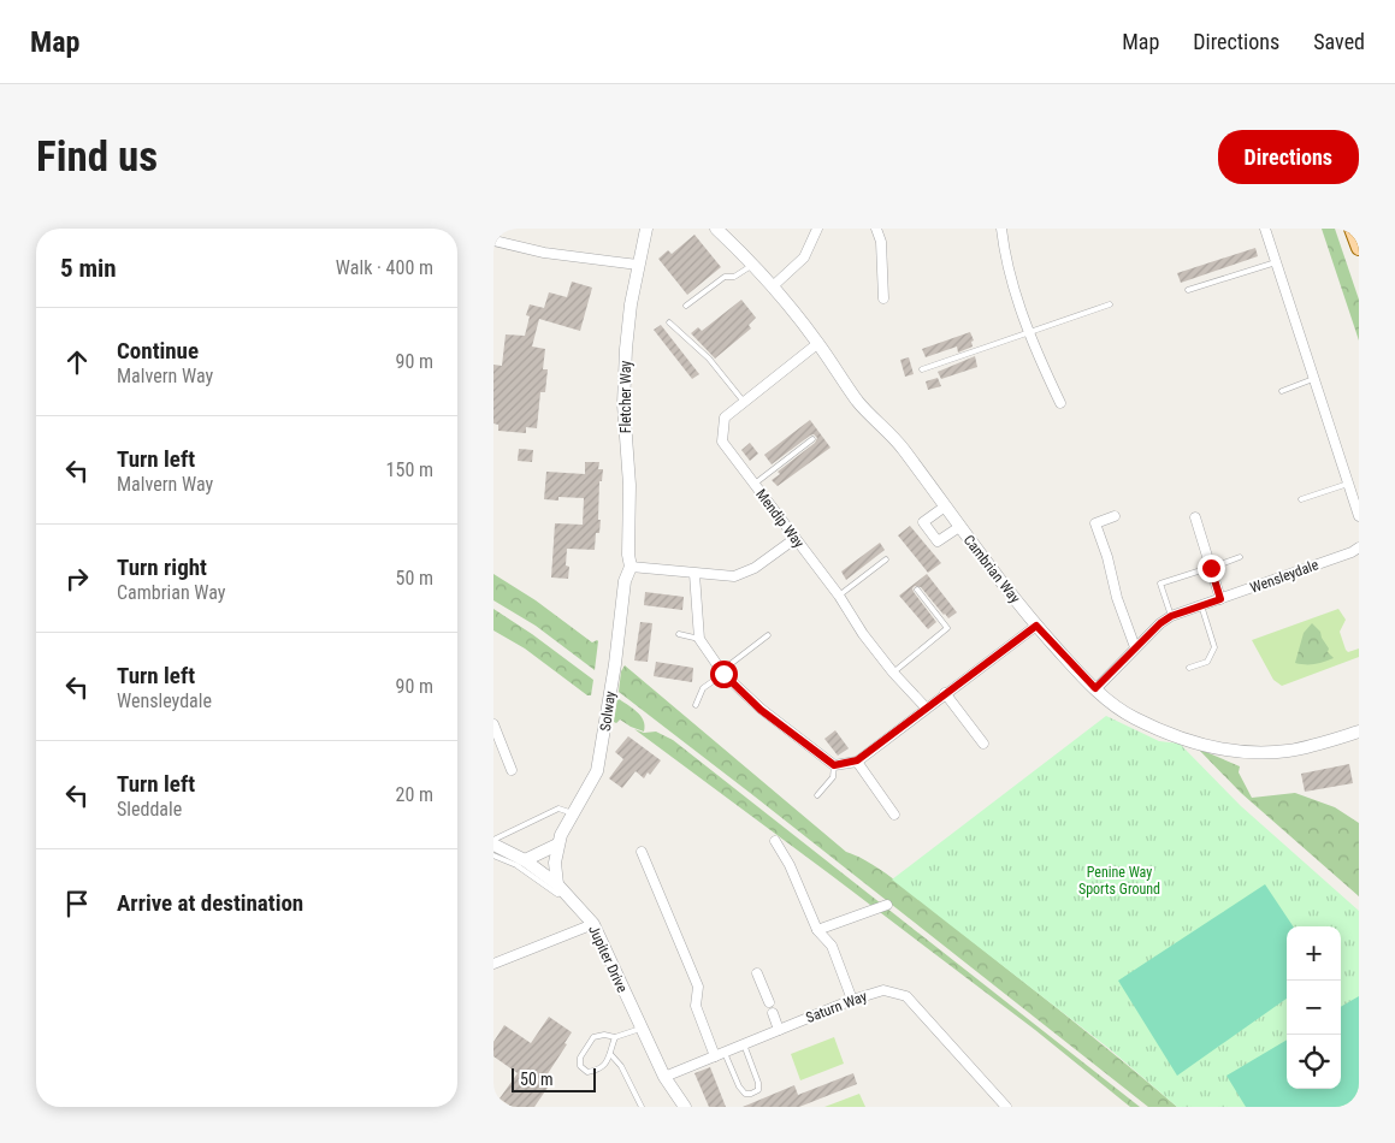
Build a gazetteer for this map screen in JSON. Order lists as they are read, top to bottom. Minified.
{"streets":{"street":["Fletcher Way","Mendip Way","Cambrian Way","Wensleydale","Solway","Jupiter Drive","Saturn Way"]},"crossings":[["Fletcher Way","Solway"],["Mendip Way","Cambrian Way"],["Cambrian Way","Wensleydale"],["Solway","Jupiter Drive"],["Jupiter Drive","Saturn Way"]],"parks":["Penine Way Sports Ground"],"scale_bar":"50 m","page":{"header":"Map","nav":["Map","Directions","Saved"],"buttons":"Directions","title":"Find us","heading":["5 min","Walk · 400 m"],"list":[["Continue","Malvern Way","90 m"],["Turn left","Malvern Way","150 m"],["Turn right","Cambrian Way","50 m"],["Turn left","Wensleydale","90 m"],["Turn left","Sleddale","20 m"],"Arrive at destination"],"map_buttons":["+","−"],"scale":"50 m"}}
